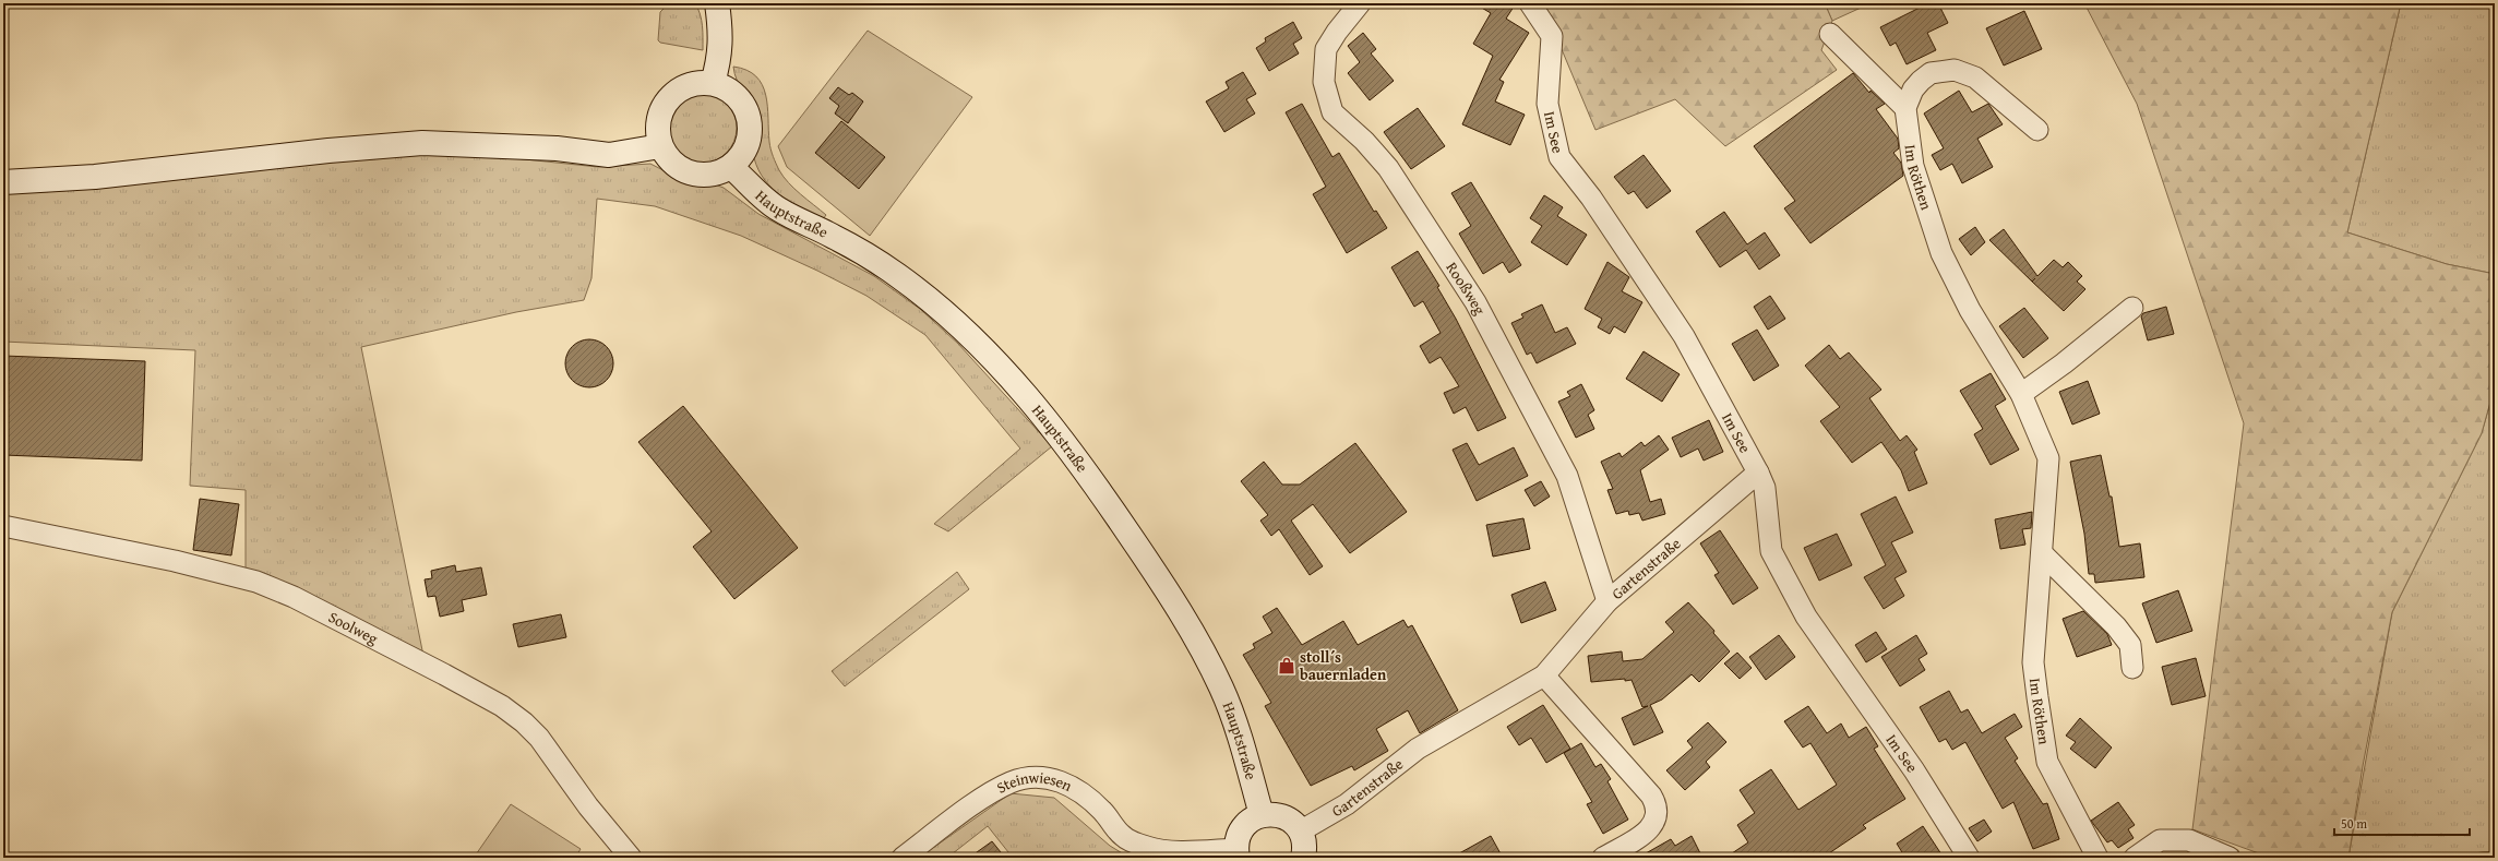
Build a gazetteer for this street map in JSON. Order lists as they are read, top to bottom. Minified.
{"streets":{"main road":["Hauptstraße"],"street":["Im See","Im Röthen","Rooßweg","Gartenstraße","Soolweg","Steinwiesen"]},"crossings":[["Im See","Gartenstraße"],["Rooßweg","Gartenstraße"]],"places":{"shop":["stoll´s bauernladen"]},"scale_bar":"50 m"}
